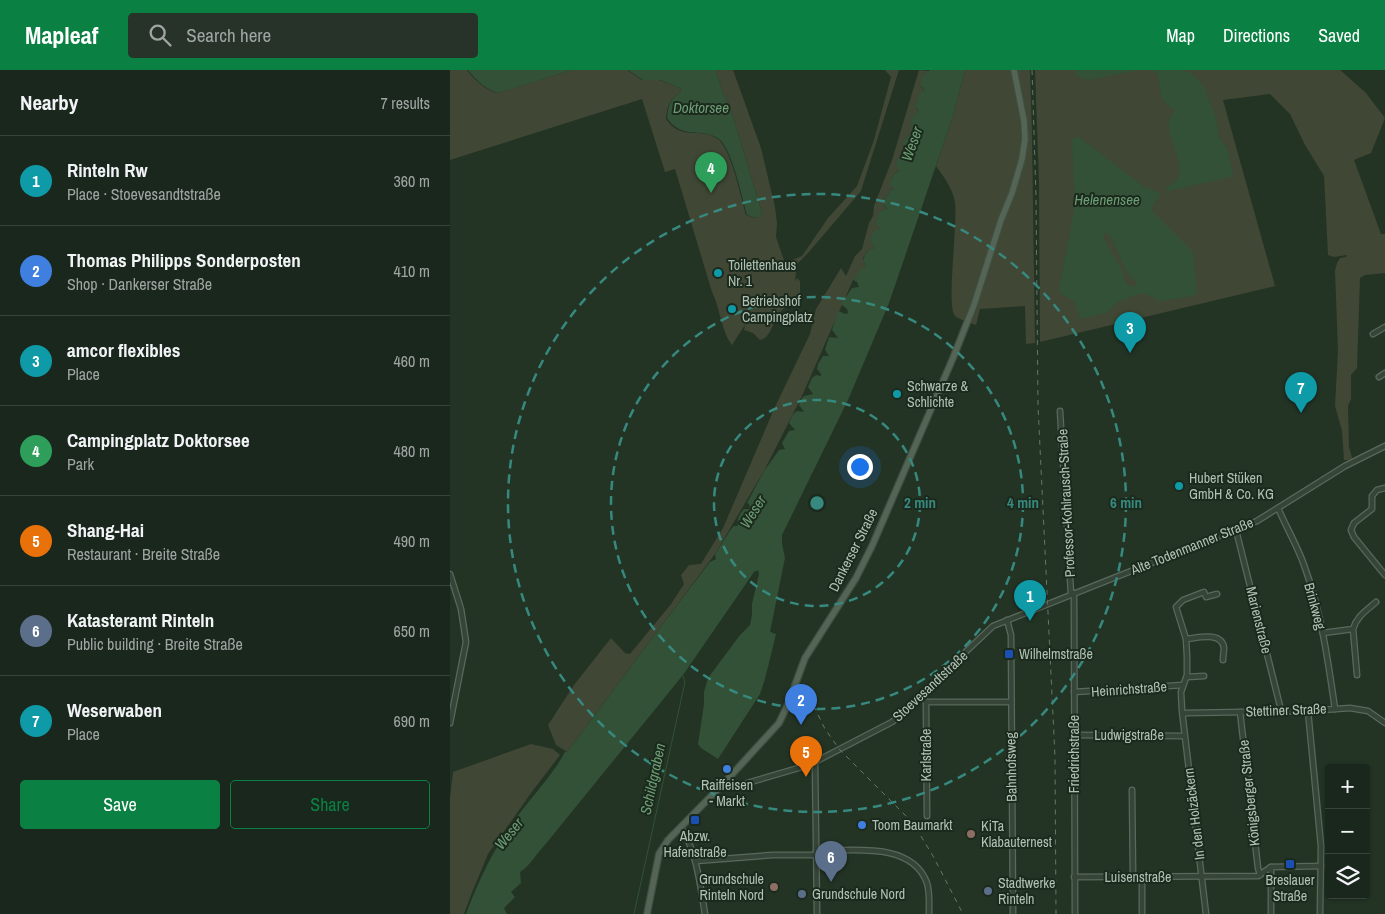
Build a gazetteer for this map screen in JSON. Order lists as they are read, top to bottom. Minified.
{"streets":{"main road":["Dankerser Straße"],"street":["Professor-Kohlrausch-Straße","Alte Todenmanner Straße","Brinkweg","Marienstraße","Stoevesandtstraße","Heinrichstraße","Stettiner Straße","Ludwigstraße","Friedrichstraße","Karlstraße","Bahnhofsweg","Königsberger Straße","In den Holzäckern","Luisenstraße"]},"crossings":[["Professor-Kohlrausch-Straße","Alte Todenmanner Straße"],["Professor-Kohlrausch-Straße","Stoevesandtstraße"],["Professor-Kohlrausch-Straße","Friedrichstraße"],["Alte Todenmanner Straße","Brinkweg"],["Alte Todenmanner Straße","Marienstraße"],["Alte Todenmanner Straße","Stoevesandtstraße"],["Alte Todenmanner Straße","Friedrichstraße"],["Dankerser Straße","Stoevesandtstraße"],["Brinkweg","Stettiner Straße"],["Marienstraße","Stettiner Straße"],["Stoevesandtstraße","Friedrichstraße"],["Stoevesandtstraße","Karlstraße"],["Stoevesandtstraße","Bahnhofsweg"],["Heinrichstraße","Friedrichstraße"],["Heinrichstraße","In den Holzäckern"],["Stettiner Straße","Königsberger Straße"],["Stettiner Straße","In den Holzäckern"],["Ludwigstraße","Friedrichstraße"],["Ludwigstraße","In den Holzäckern"],["Friedrichstraße","Luisenstraße"],["In den Holzäckern","Luisenstraße"]],"water":["Doktorsee","Weser","Helenensee","Schildgraben"],"places":{"other":["Toilettenhaus Nr. 1","Betriebshof Campingplatz","Schwarze & Schlichte","Hubert Stüken GmbH & Co. KG","Raiffeisen - Markt","Toom Baumarkt","KiTa Klabauternest","Grundschule Rinteln Nord","Stadtwerke Rinteln","Grundschule Nord"],"transit":["Wilhelmstraße","Abzw. Hafenstraße","Breslauer Straße"]},"page":{"header":"Mapleaf","search":"Search here","nav":["Map","Directions","Saved"],"heading":["Nearby","7 results"],"list":[{"mark":"1","name":"Rinteln Rw","note":"Place · Stoevesandtstraße","value":"360 m"},{"mark":"2","name":"Thomas Philipps Sonderposten","note":"Shop · Dankerser Straße","value":"410 m"},{"mark":"3","name":"amcor flexibles","note":"Place","value":"460 m"},{"mark":"4","name":"Campingplatz Doktorsee","note":"Park","value":"480 m"},{"mark":"5","name":"Shang-Hai","note":"Restaurant · Breite Straße","value":"490 m"},{"mark":"6","name":"Katasteramt Rinteln","note":"Public building · Breite Straße","value":"650 m"},{"mark":"7","name":"Weserwaben","note":"Place","value":"690 m"}],"pins":["4","3","7","1","2","5","6"],"map_buttons":["+","−"],"buttons":["Save","Share"]},"rings":["2 min","4 min","6 min"]}
